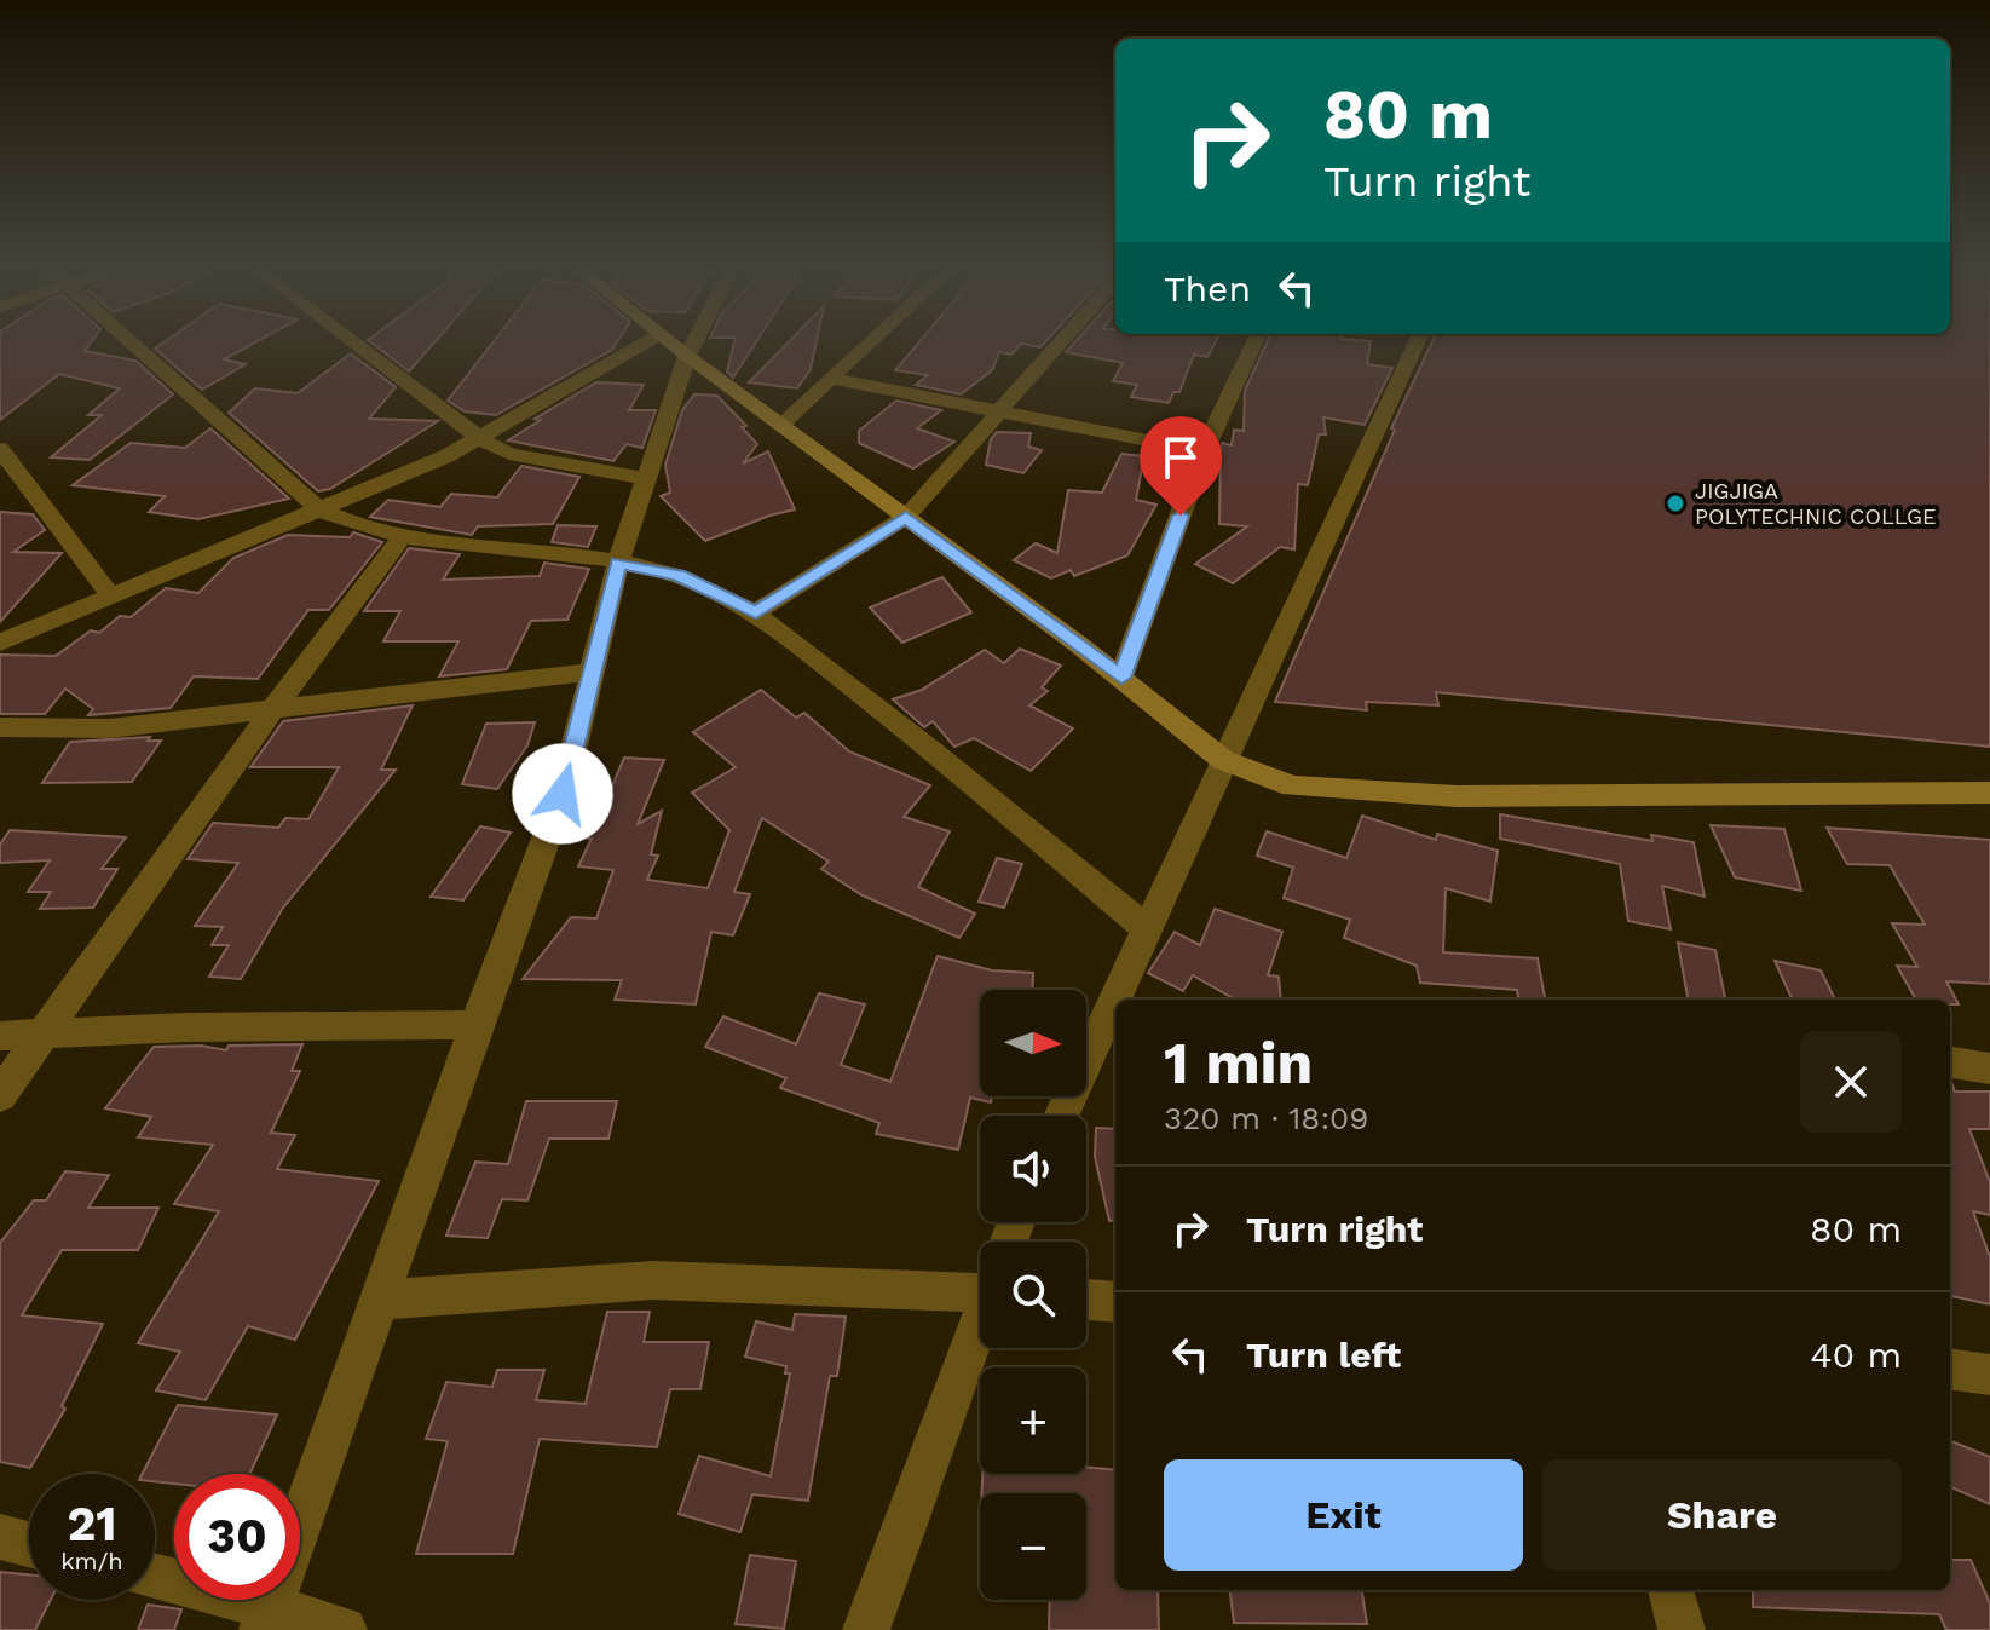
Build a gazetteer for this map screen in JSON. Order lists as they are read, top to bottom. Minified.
{"places":["JIGJIGA POLYTECHNIC COLLGE"],"north":"right","page":{"turn":["80 m","Turn right"],"then":"Then","map_buttons":["+","−"],"heading":["1 min","320 m · 18:09"],"list":[{"name":"Turn right","value":"80 m"},{"name":"Turn left","value":"40 m"}],"buttons":["Exit","Share"],"speed":"21 km/h","limit":"30"}}
